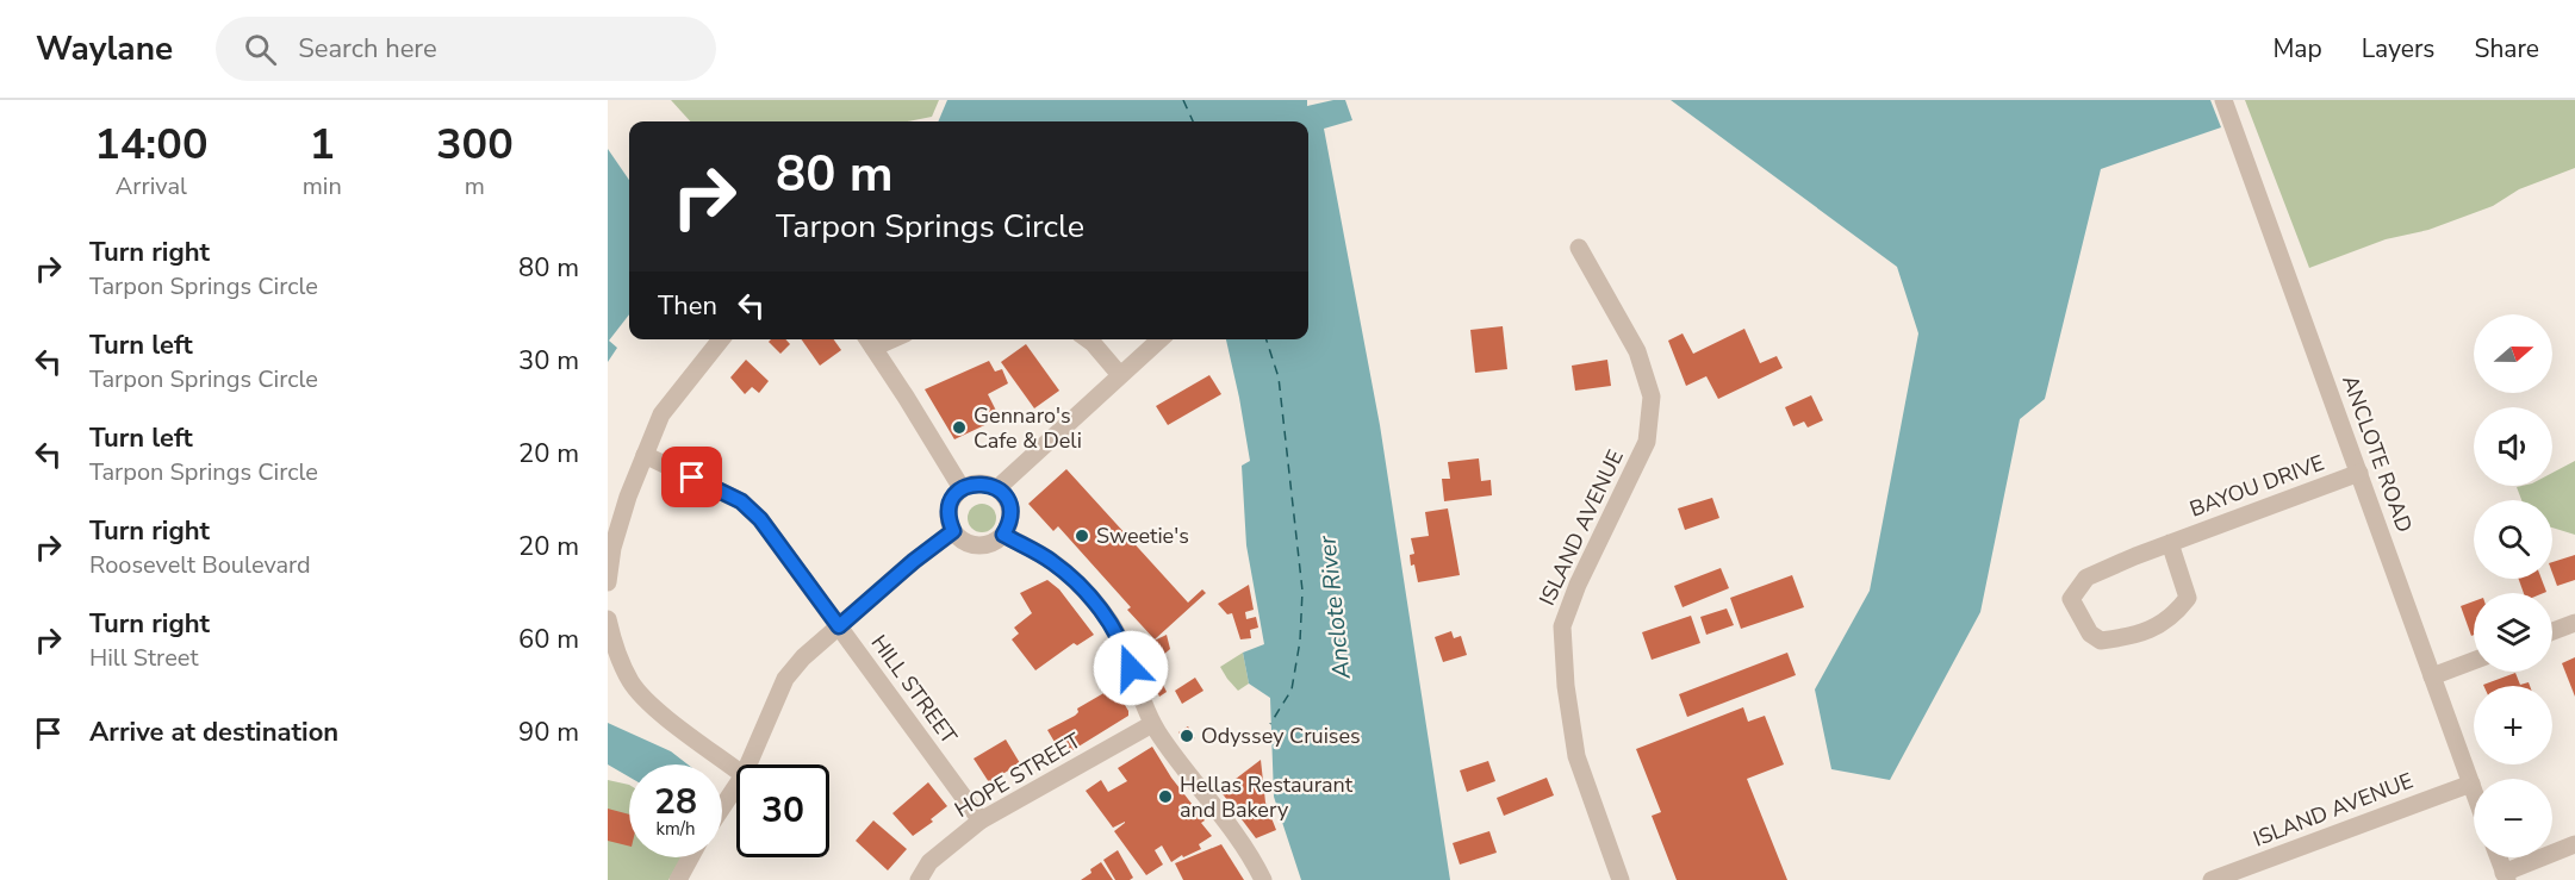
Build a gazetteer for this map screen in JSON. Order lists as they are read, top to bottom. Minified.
{"streets":{"street":["ANCLOTE ROAD","BAYOU DRIVE","ISLAND AVENUE","HILL STREET","HOPE STREET"]},"crossings":[["ANCLOTE ROAD","BAYOU DRIVE"],["ANCLOTE ROAD","ISLAND AVENUE"],["HILL STREET","HOPE STREET"]],"water":["Anclote River"],"places":["Gennaro's Cafe & Deli","Sweetie's","Odyssey Cruises","Hellas Restaurant and Bakery"],"north":"right","page":{"header":"Waylane","search":"Search here","nav":["Map","Layers","Share"],"eta":["14:00","Arrival","1","min","300","m"],"turn":["80 m","Tarpon Springs Circle"],"list":[{"name":"Turn right","note":"Tarpon Springs Circle","value":"80 m"},{"name":"Turn left","note":"Tarpon Springs Circle","value":"30 m"},{"name":"Turn left","note":"Tarpon Springs Circle","value":"20 m"},{"name":"Turn right","note":"Roosevelt Boulevard","value":"20 m"},{"name":"Turn right","note":"Hill Street","value":"60 m"},{"name":"Arrive at destination","value":"90 m"}],"then":"Then","map_buttons":["+","−"],"speed":"28 km/h","limit":"30"}}
